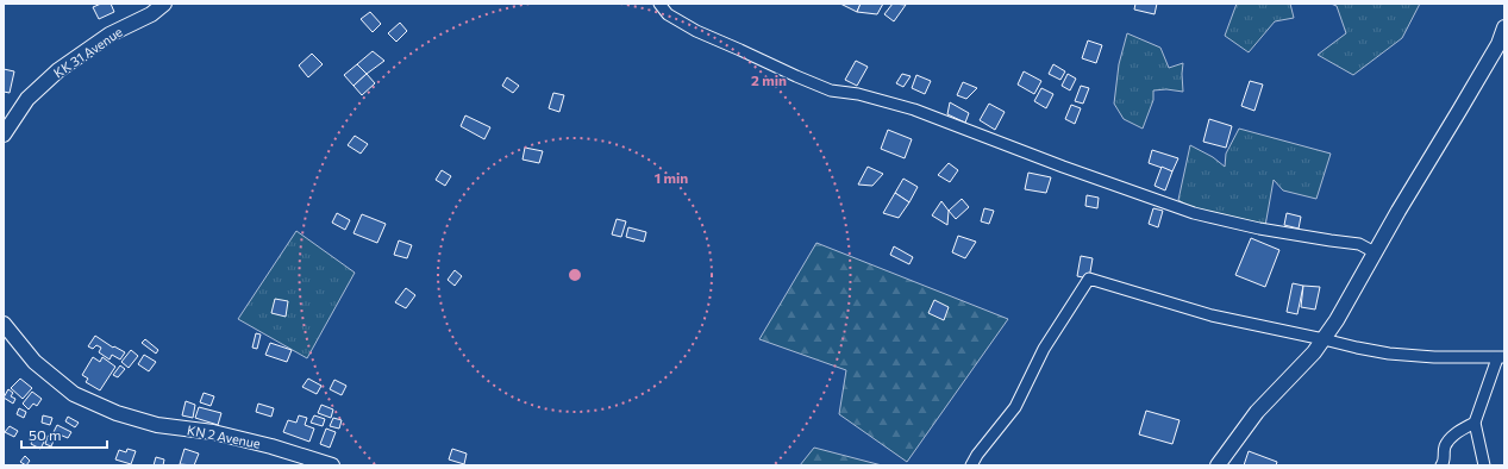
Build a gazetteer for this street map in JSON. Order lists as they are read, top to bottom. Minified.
{"streets":{"main road":["KK 31 Avenue","KN 2 Avenue"]},"scale_bar":"50 m","rings":["2 min","1 min"]}
